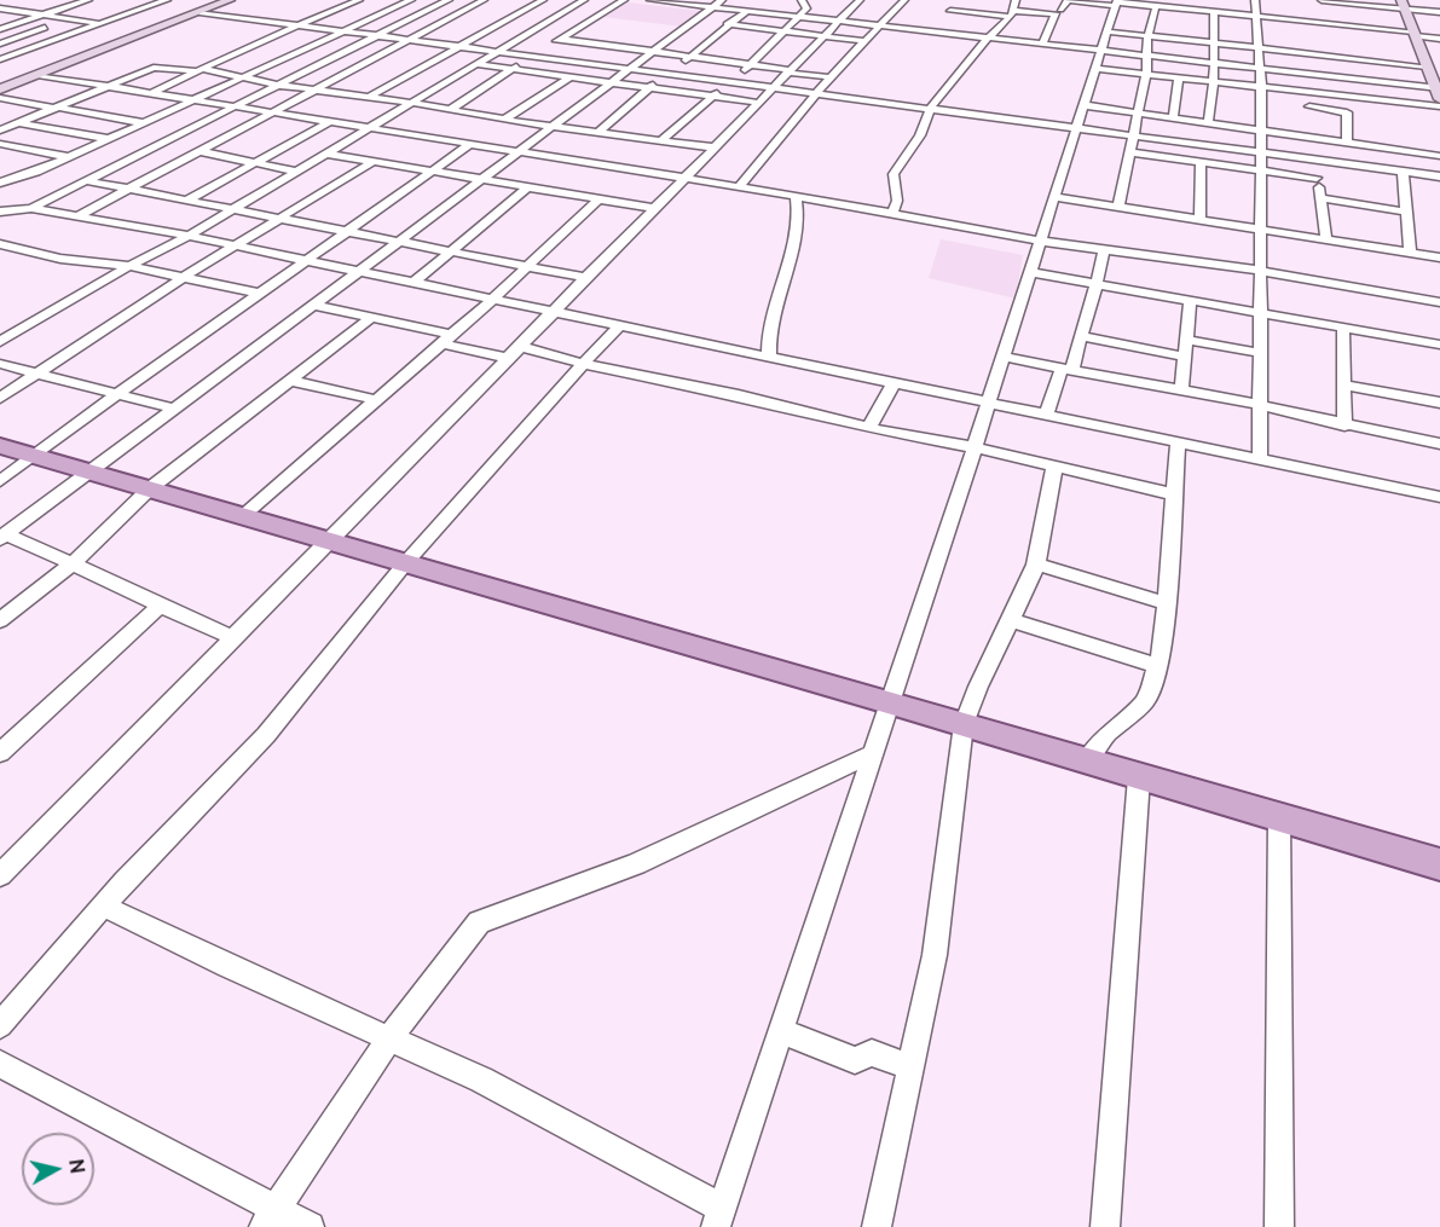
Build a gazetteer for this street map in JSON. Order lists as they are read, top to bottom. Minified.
{"north":"right"}
